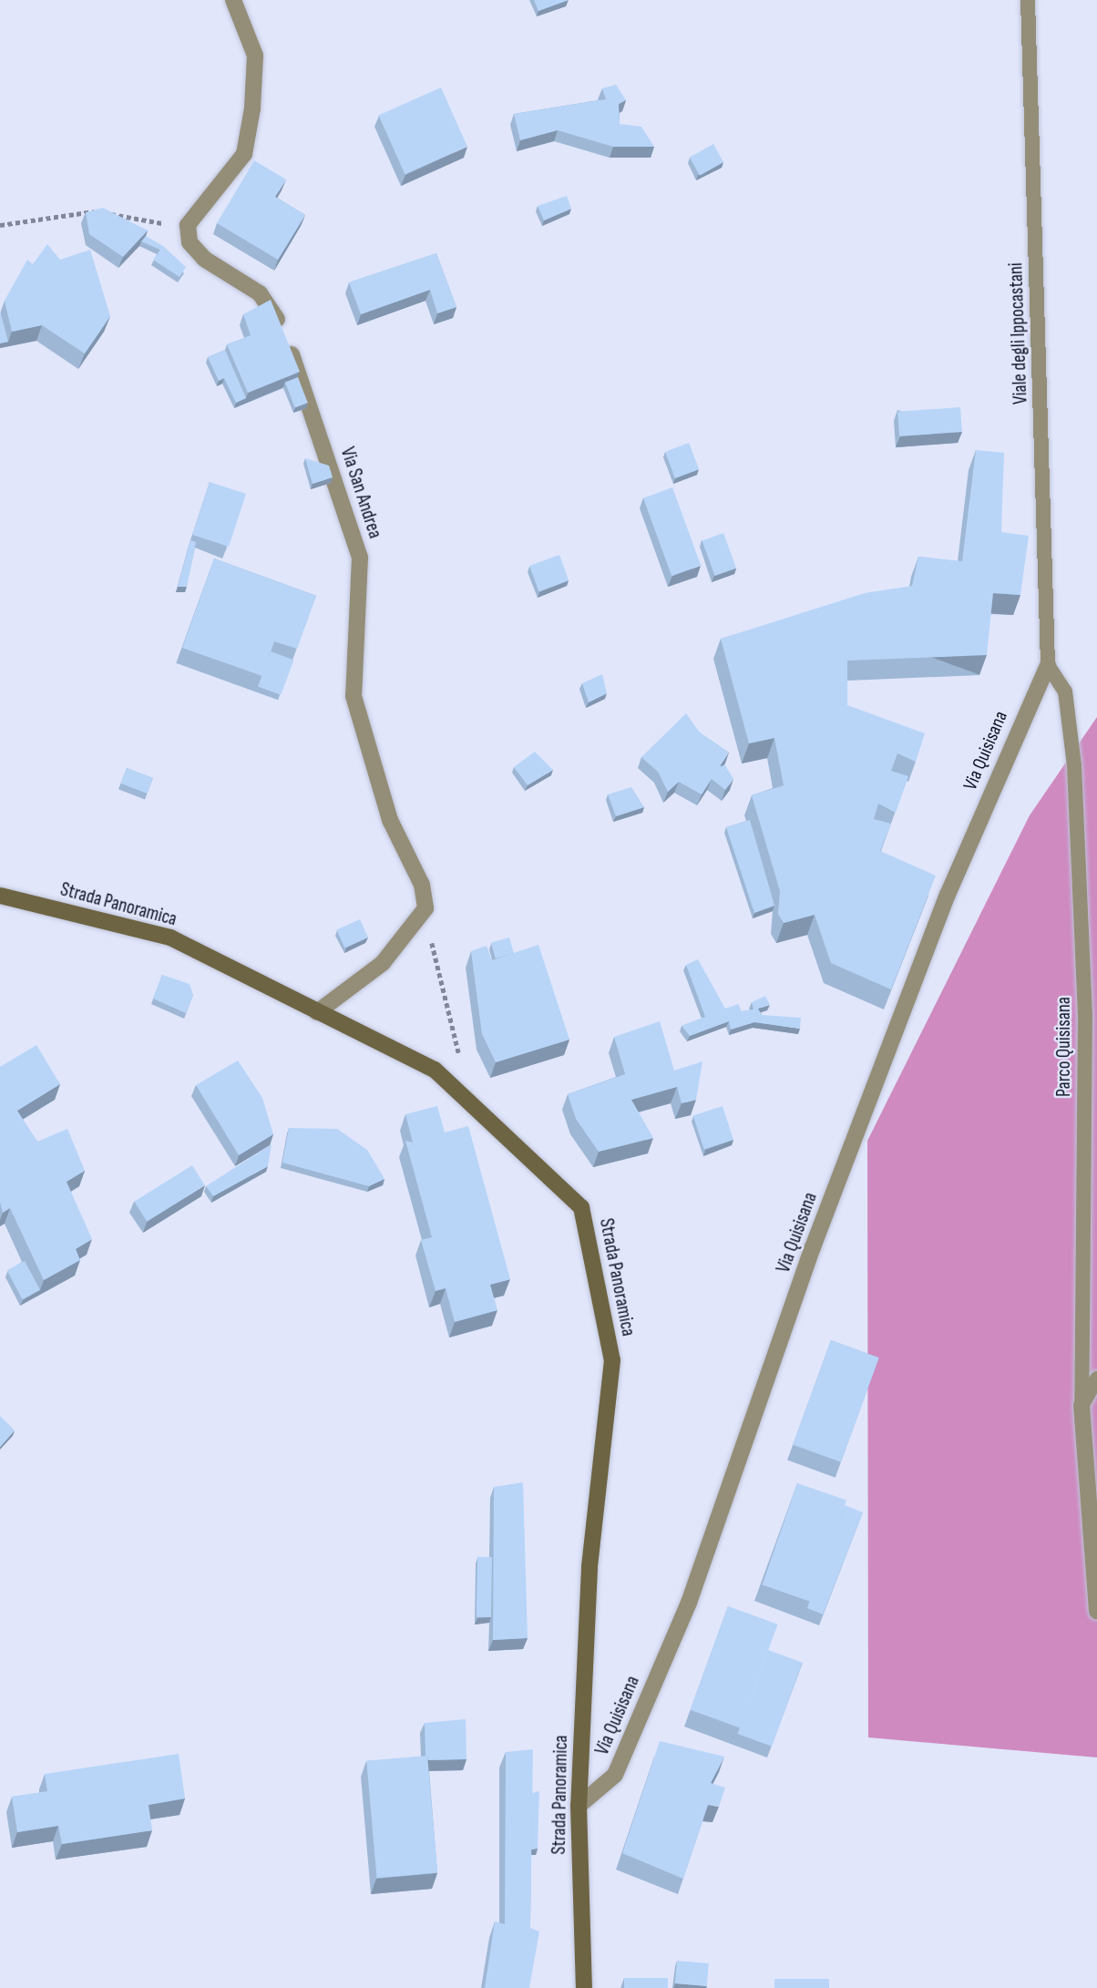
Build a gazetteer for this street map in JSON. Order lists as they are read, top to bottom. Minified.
{"streets":{"main road":["Strada Panoramica"],"street":["Via San Andrea","Via Quisisana"],"lane":["Viale degli Ippocastani","Parco Quisisana"]},"crossings":[["Viale degli Ippocastani","Via Quisisana"],["Viale degli Ippocastani","Parco Quisisana"],["Via Quisisana","Strada Panoramica"],["Via Quisisana","Parco Quisisana"]]}
